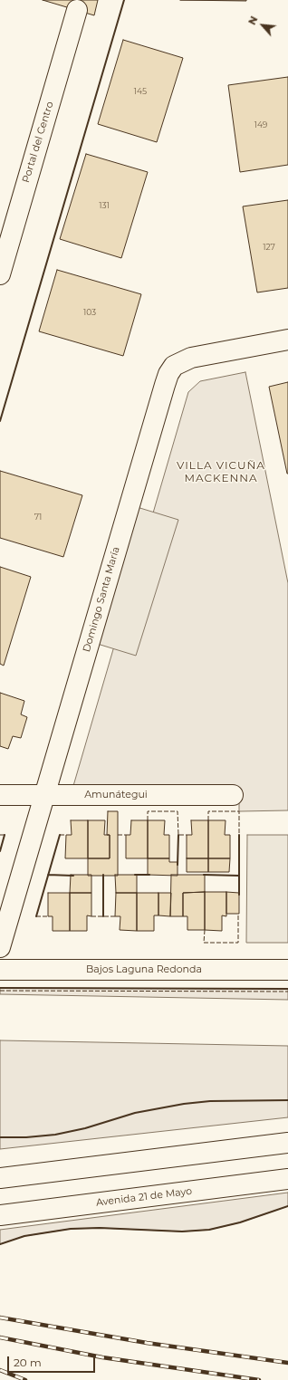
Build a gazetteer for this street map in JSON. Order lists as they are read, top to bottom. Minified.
{"streets":{"street":["Portal del Centro","Domingo Santa María","Amunátegui","Bajos Laguna Redonda","Avenida 21 de Mayo"]},"crossings":[["Domingo Santa María","Amunátegui"]],"districts":["VILLA VICUÑA MACKENNA"],"house_numbers":["145","149","131","127","103","71"],"scale_bar":"20 m","north":"top left"}
